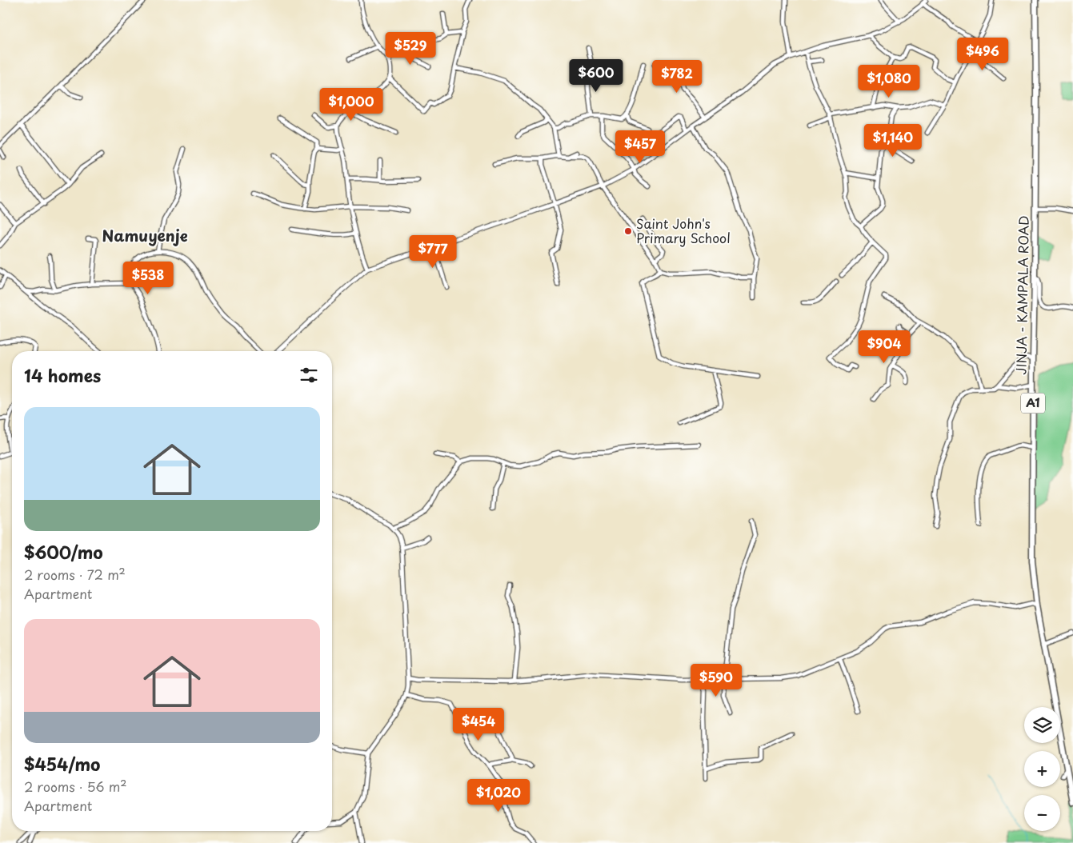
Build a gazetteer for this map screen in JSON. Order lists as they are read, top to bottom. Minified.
{"streets":{"highway":["JINJA - KAMPALA ROAD","A1"]},"districts":["Namuyenje"],"places":["Saint John's Primary School"],"page":{"price":["$529","$496","$600","$782","$1,080","$1,000","$1,140","$457","$777","$538","$904","$590","$454","$1,020"],"heading":"14 homes","list":[{"name":"$600/mo","note":"2 rooms · 72 m² · Apartment"},{"name":"$454/mo","note":"2 rooms · 56 m² · Apartment"}],"map_buttons":["+","−"]}}
